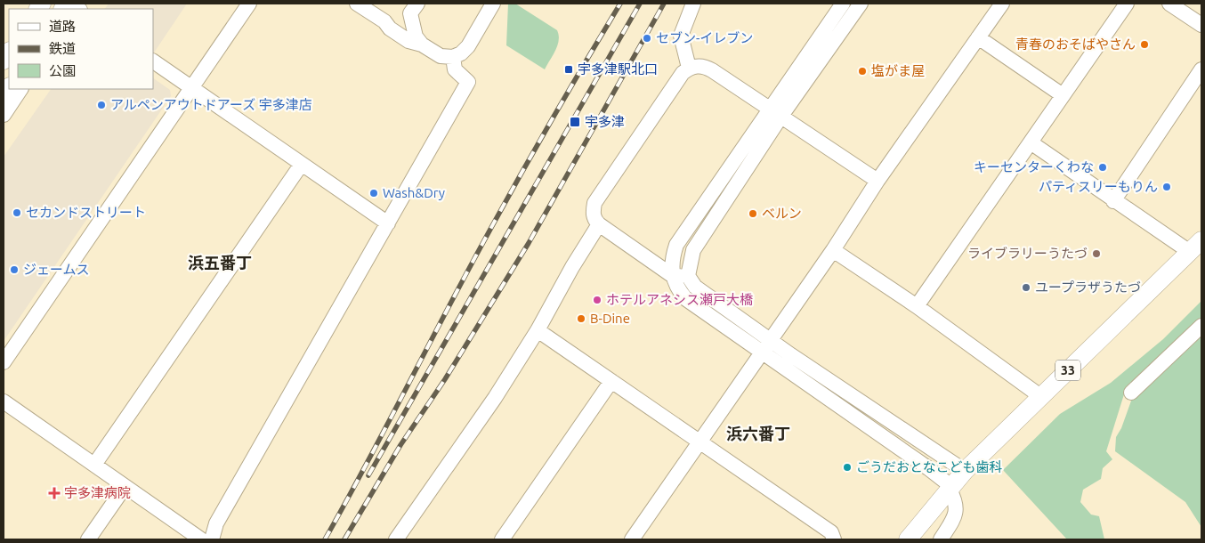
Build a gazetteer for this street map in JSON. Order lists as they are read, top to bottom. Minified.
{"streets":{"main road":["33"]},"districts":["浜五番丁","浜六番丁"],"places":{"other":["セブン-イレブン","青春のおそばやさん","塩がま屋","アルペンアウトドアーズ 宇多津店","キーセンターくわな","パティスリーもりん","Wash&Dry","セカンドストリート","ベルン","ライブラリーうたづ","ジェームス","ユープラザうたづ","ホテルアネシス瀬戸大橋","B-Dine","ごうだおとなこども歯科"],"transit":["宇多津駅北口","宇多津"],"health":["宇多津病院"]},"legend":["道路","鉄道","公園"]}
